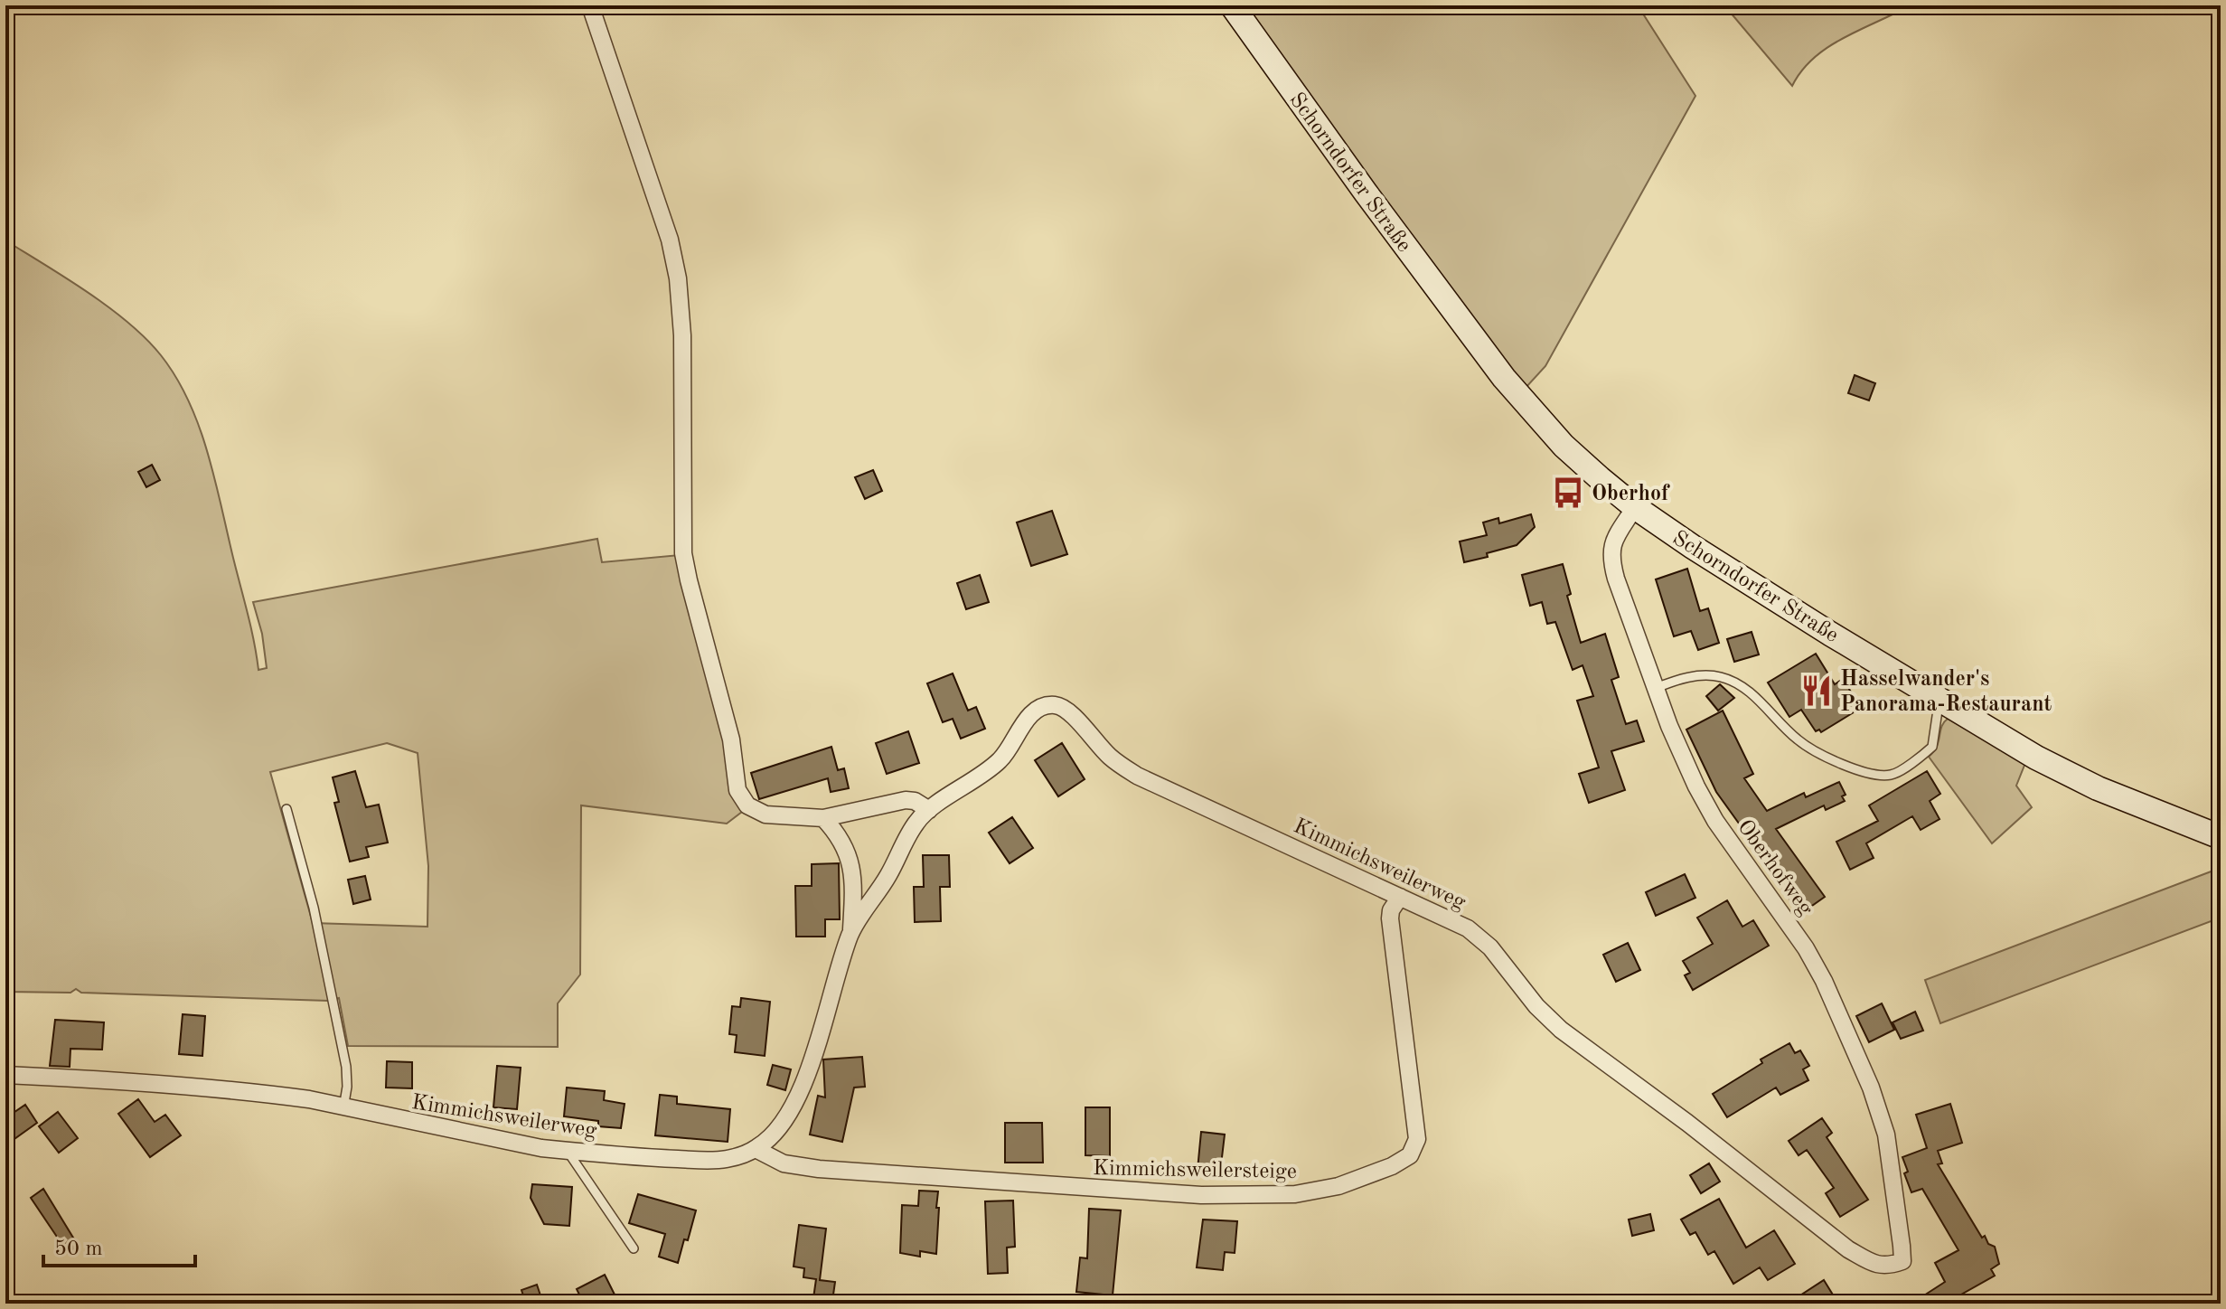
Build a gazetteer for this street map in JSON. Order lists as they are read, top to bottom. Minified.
{"streets":{"main road":["Schorndorfer Straße"],"street":["Kimmichsweilerweg","Oberhofweg","Kimmichsweilersteige"]},"crossings":[["Schorndorfer Straße","Oberhofweg"],["Kimmichsweilerweg","Oberhofweg"],["Kimmichsweilerweg","Kimmichsweilersteige"]],"places":{"bus stop":["Oberhof"],"restaurant":["Hasselwander's Panorama-Restaurant"]},"scale_bar":"50 m"}
